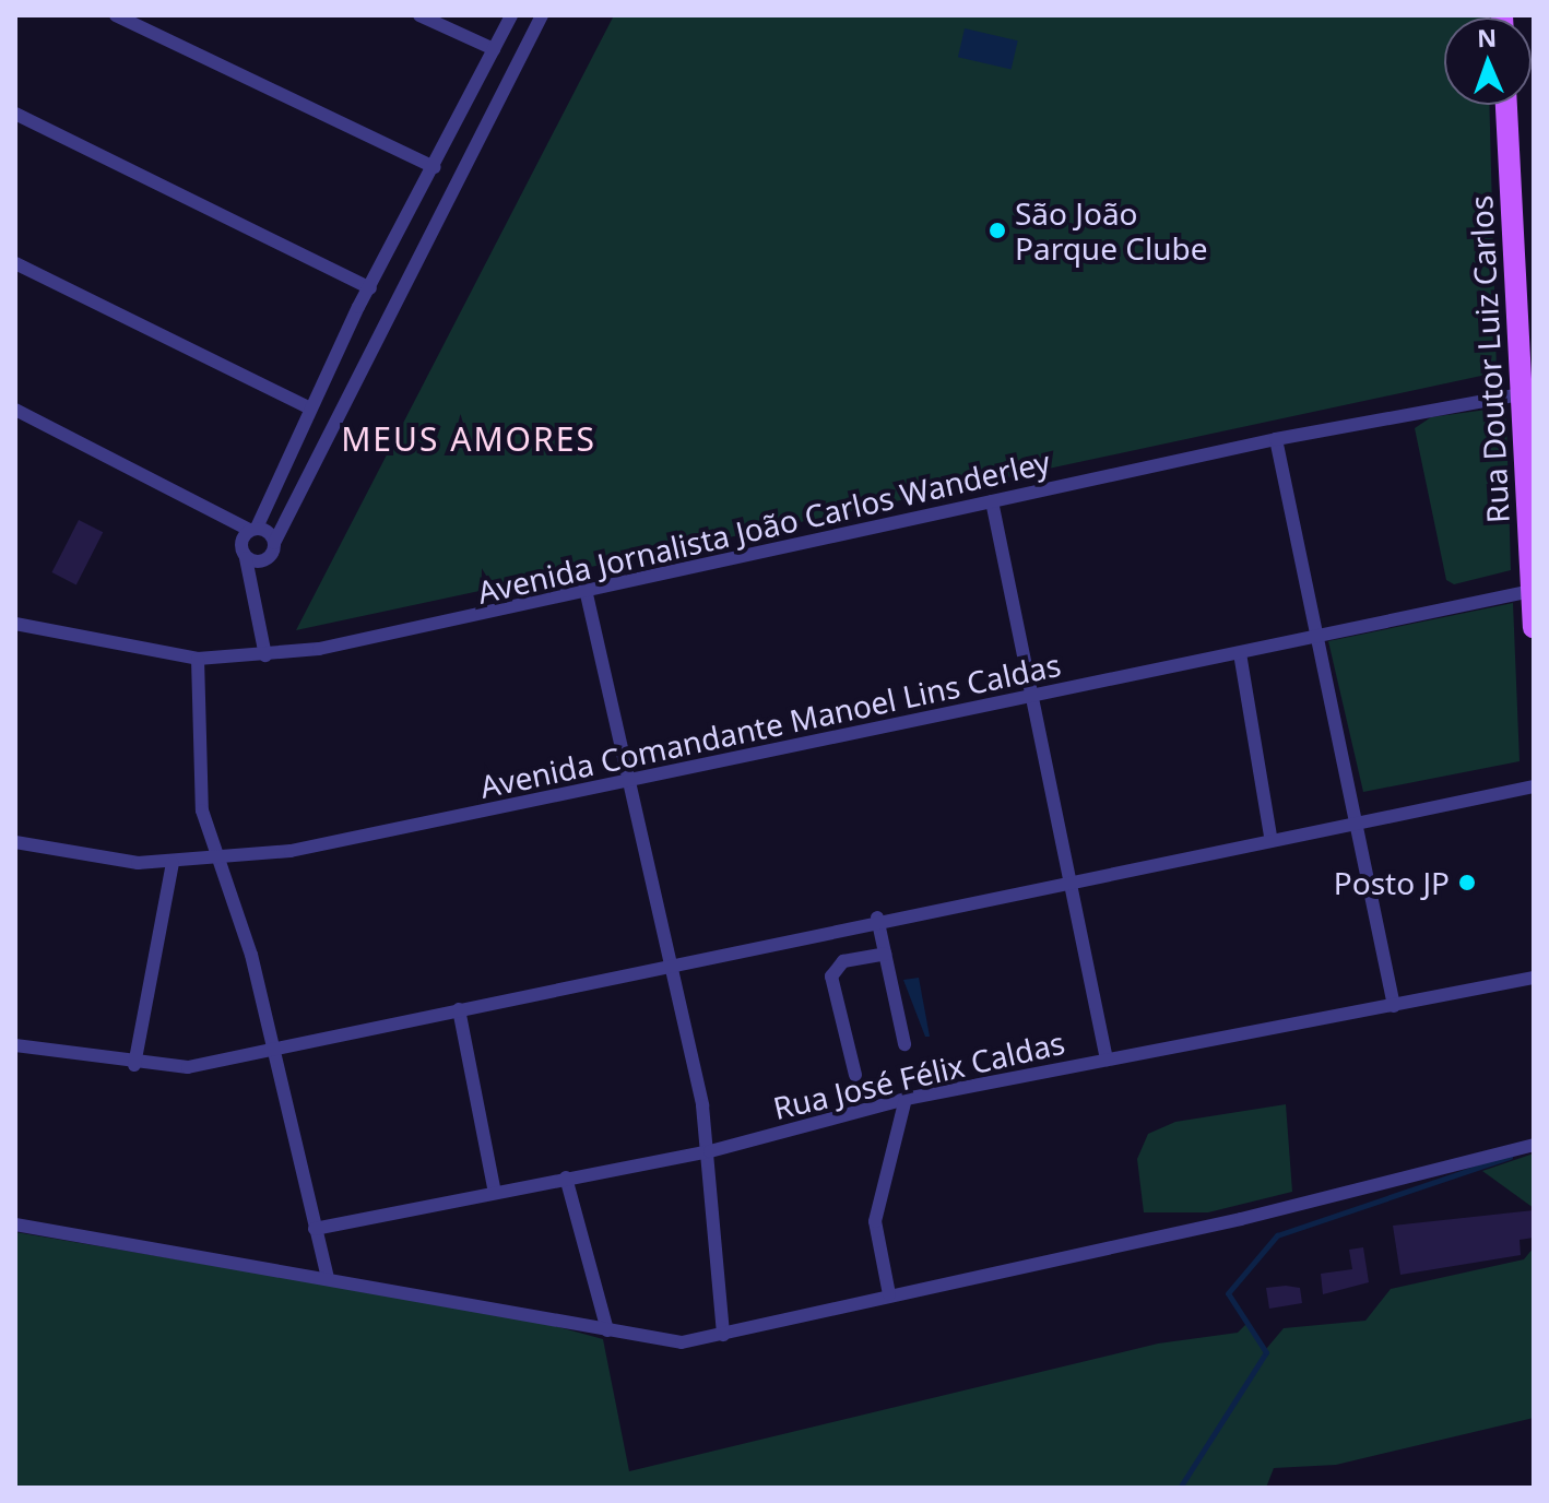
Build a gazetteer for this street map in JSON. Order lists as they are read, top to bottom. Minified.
{"streets":{"main road":["Rua Doutor Luiz Carlos"],"street":["Avenida Jornalista João Carlos Wanderley","Avenida Comandante Manoel Lins Caldas","Rua José Félix Caldas"]},"crossings":[["Rua Doutor Luiz Carlos","Avenida Jornalista João Carlos Wanderley"],["Rua Doutor Luiz Carlos","Avenida Comandante Manoel Lins Caldas"]],"districts":["MEUS AMORES"],"places":["São João Parque Clube","Posto JP"],"north":"top"}
